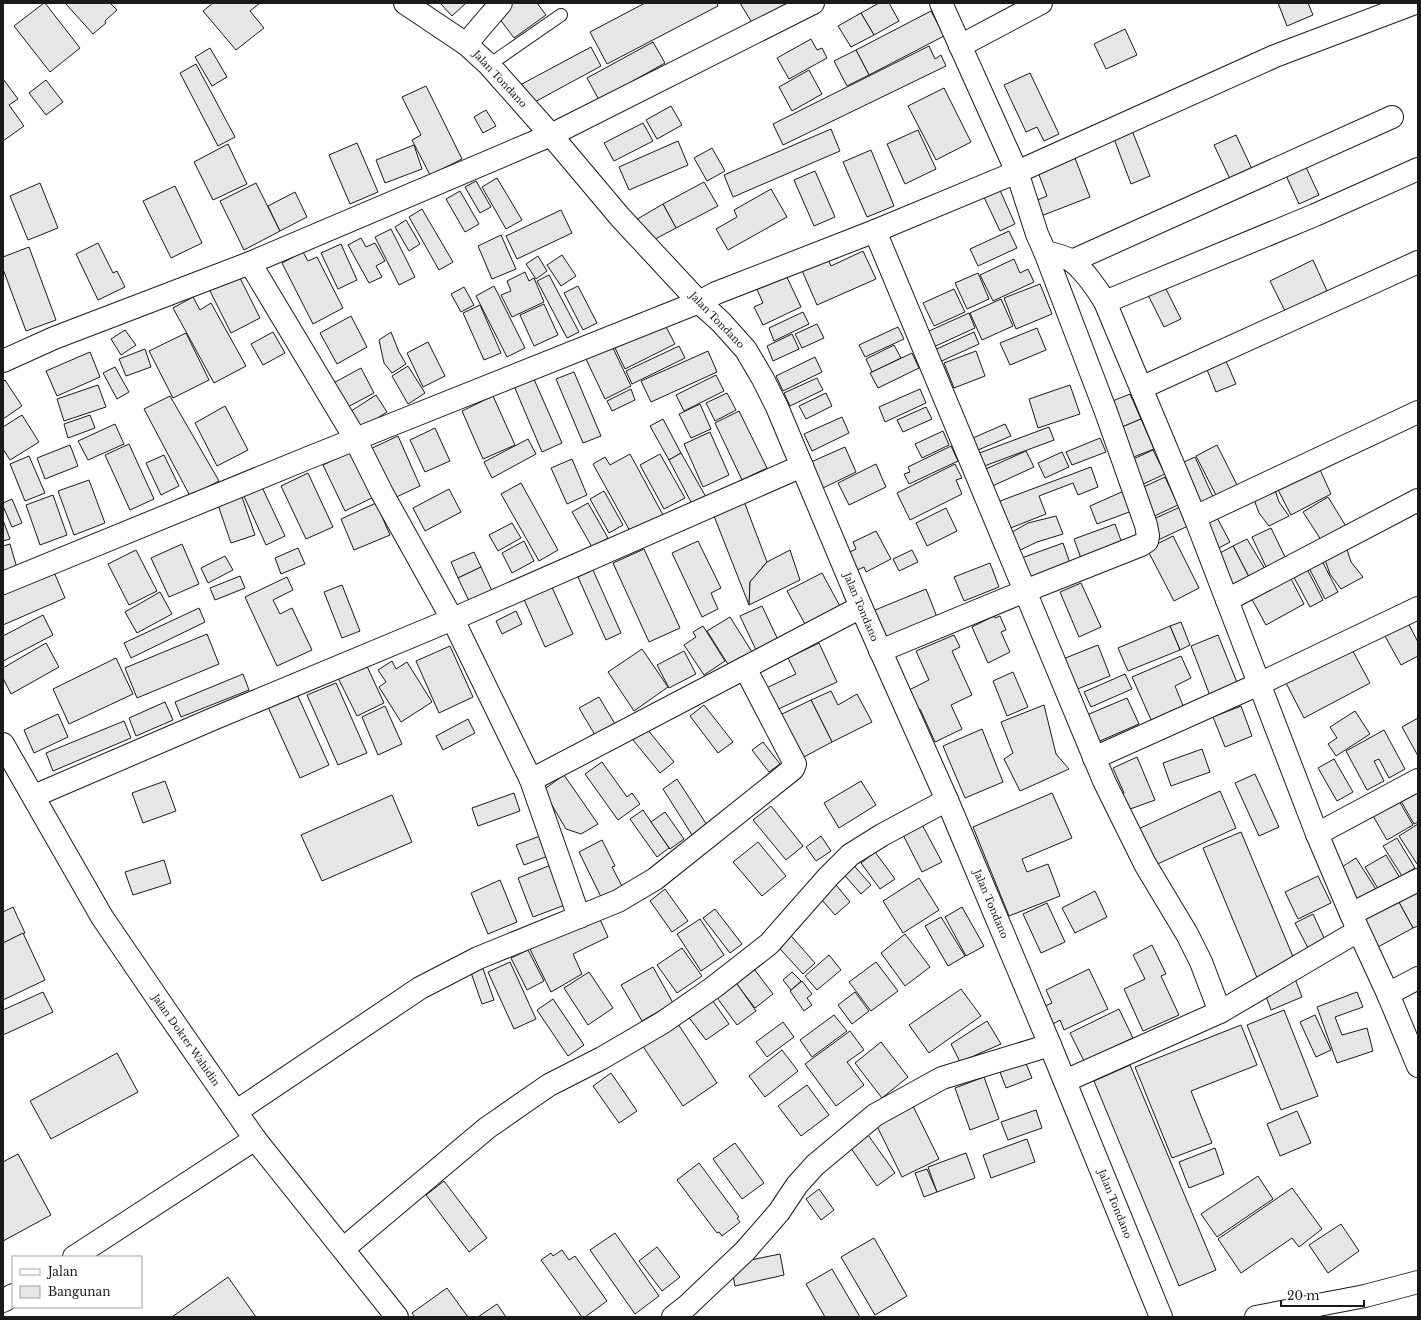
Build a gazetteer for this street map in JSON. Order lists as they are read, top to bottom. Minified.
{"streets":{"street":["Jalan Tondano","Jalan Dokter Wahidin"]},"legend":["Jalan","Bangunan"],"scale_bar":"20 m"}
